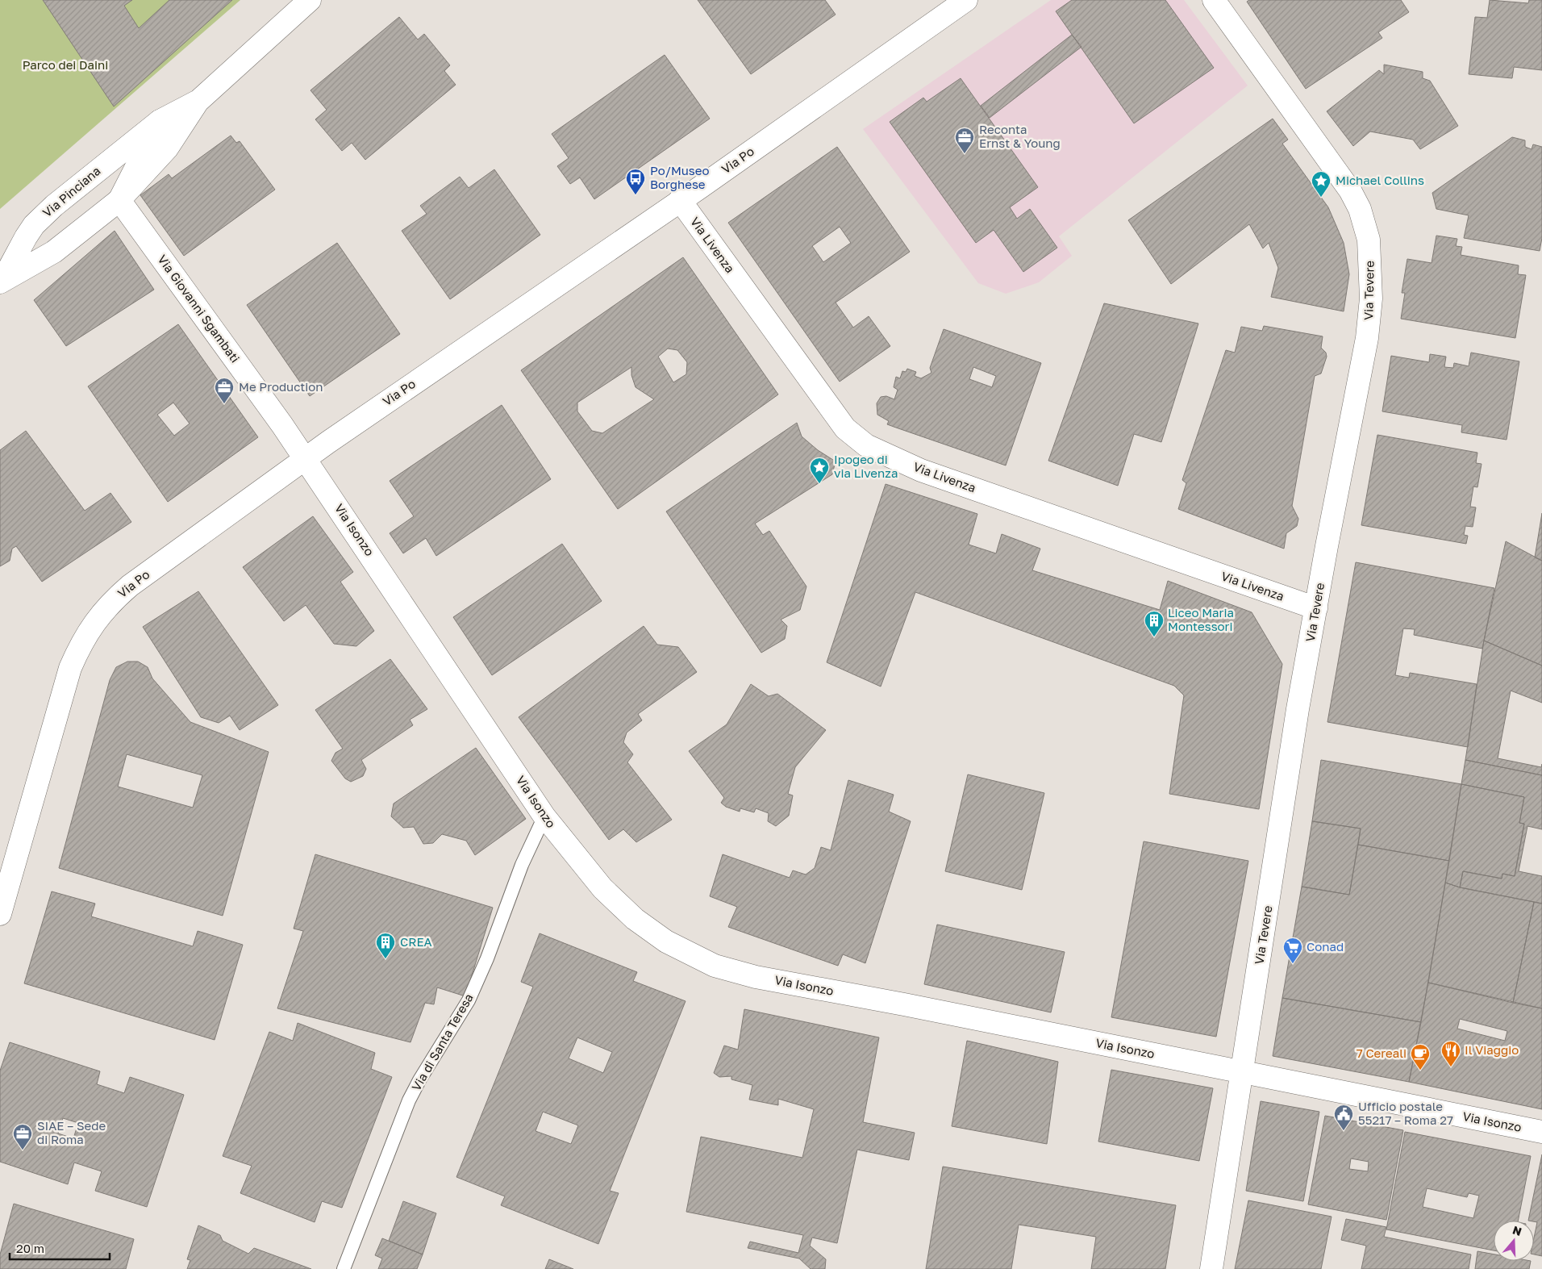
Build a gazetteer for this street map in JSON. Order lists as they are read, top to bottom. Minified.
{"streets":{"street":["Via Po","Via Pinciana","Via Livenza","Via Tevere","Via Giovanni Sgambati","Via Isonzo"],"lane":["Via di Santa Teresa"]},"crossings":[["Via Po","Via Livenza"],["Via Po","Via Giovanni Sgambati"],["Via Po","Via Isonzo"],["Via Pinciana","Via Giovanni Sgambati"],["Via Livenza","Via Tevere"],["Via Tevere","Via Isonzo"],["Via Giovanni Sgambati","Via Isonzo"],["Via Isonzo","Via di Santa Teresa"]],"parks":["Parco dei Daini"],"places":{"office":["Reconta Ernst & Young","Me Production","SIAE – Sede di Roma"],"bus stop":["Po/Museo Borghese"],"place":["Michael Collins","Ipogeo di via Livenza"],"building":["Liceo Maria Montessori","CREA"],"supermarket":["Conad"],"restaurant":["Il Viaggio"],"cafe":["7 Cereali"],"public building":["Ufficio postale 55217 – Roma 27"]},"scale_bar":"20 m","north":"top"}
